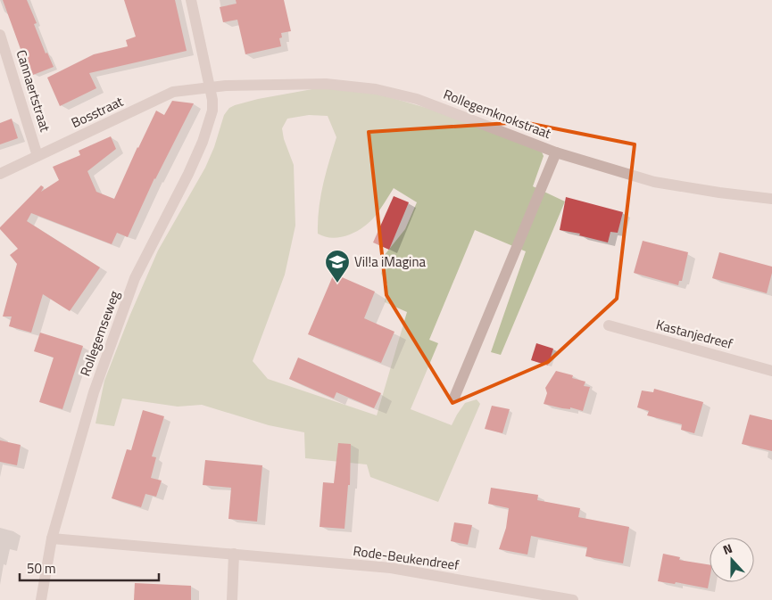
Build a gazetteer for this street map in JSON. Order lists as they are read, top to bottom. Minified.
{"streets":{"street":["Cannaertstraat","Bosstraat","Rollegemknokstraat","Rollegemseweg","Kastanjedreef","Rode-Beukendreef"]},"crossings":[["Cannaertstraat","Bosstraat"],["Bosstraat","Rollegemknokstraat"],["Bosstraat","Rollegemseweg"],["Rollegemknokstraat","Rollegemseweg"],["Rollegemseweg","Rode-Beukendreef"]],"places":{"school or university":["Vil!a iMagina"]},"scale_bar":"50 m","north":"top"}
